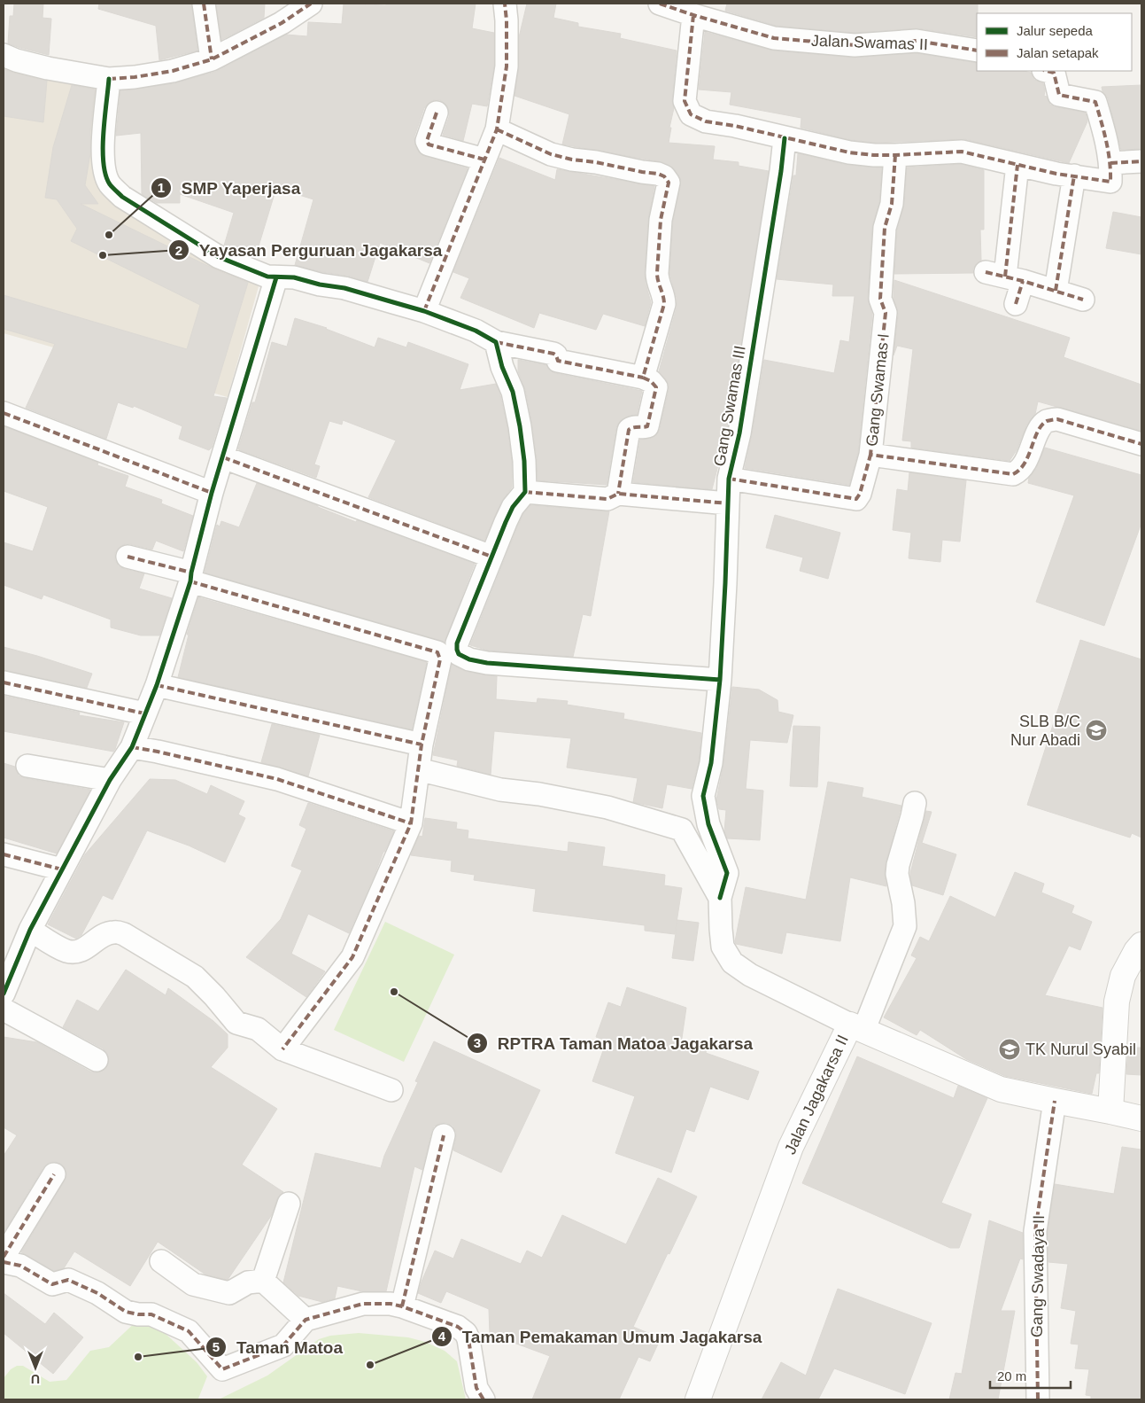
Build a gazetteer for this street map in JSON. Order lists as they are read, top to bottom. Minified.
{"streets":{"street":["Jalan Swamas II","Gang Swamas I","Gang Swamas III","Jalan Jagakarsa II","Gang Swadaya II"]},"crossings":[["Jalan Jagakarsa II","Gang Swadaya II"]],"places":{"other":["SMP Yaperjasa","Yayasan Perguruan Jagakarsa","RPTRA Taman Matoa Jagakarsa","Taman Matoa","Taman Pemakaman Umum Jagakarsa"],"school or university":["SLB B/C Nur Abadi","TK Nurul Syabil"]},"legend":["Jalur sepeda","Jalan setapak"],"scale_bar":"20 m","north":"bottom"}
